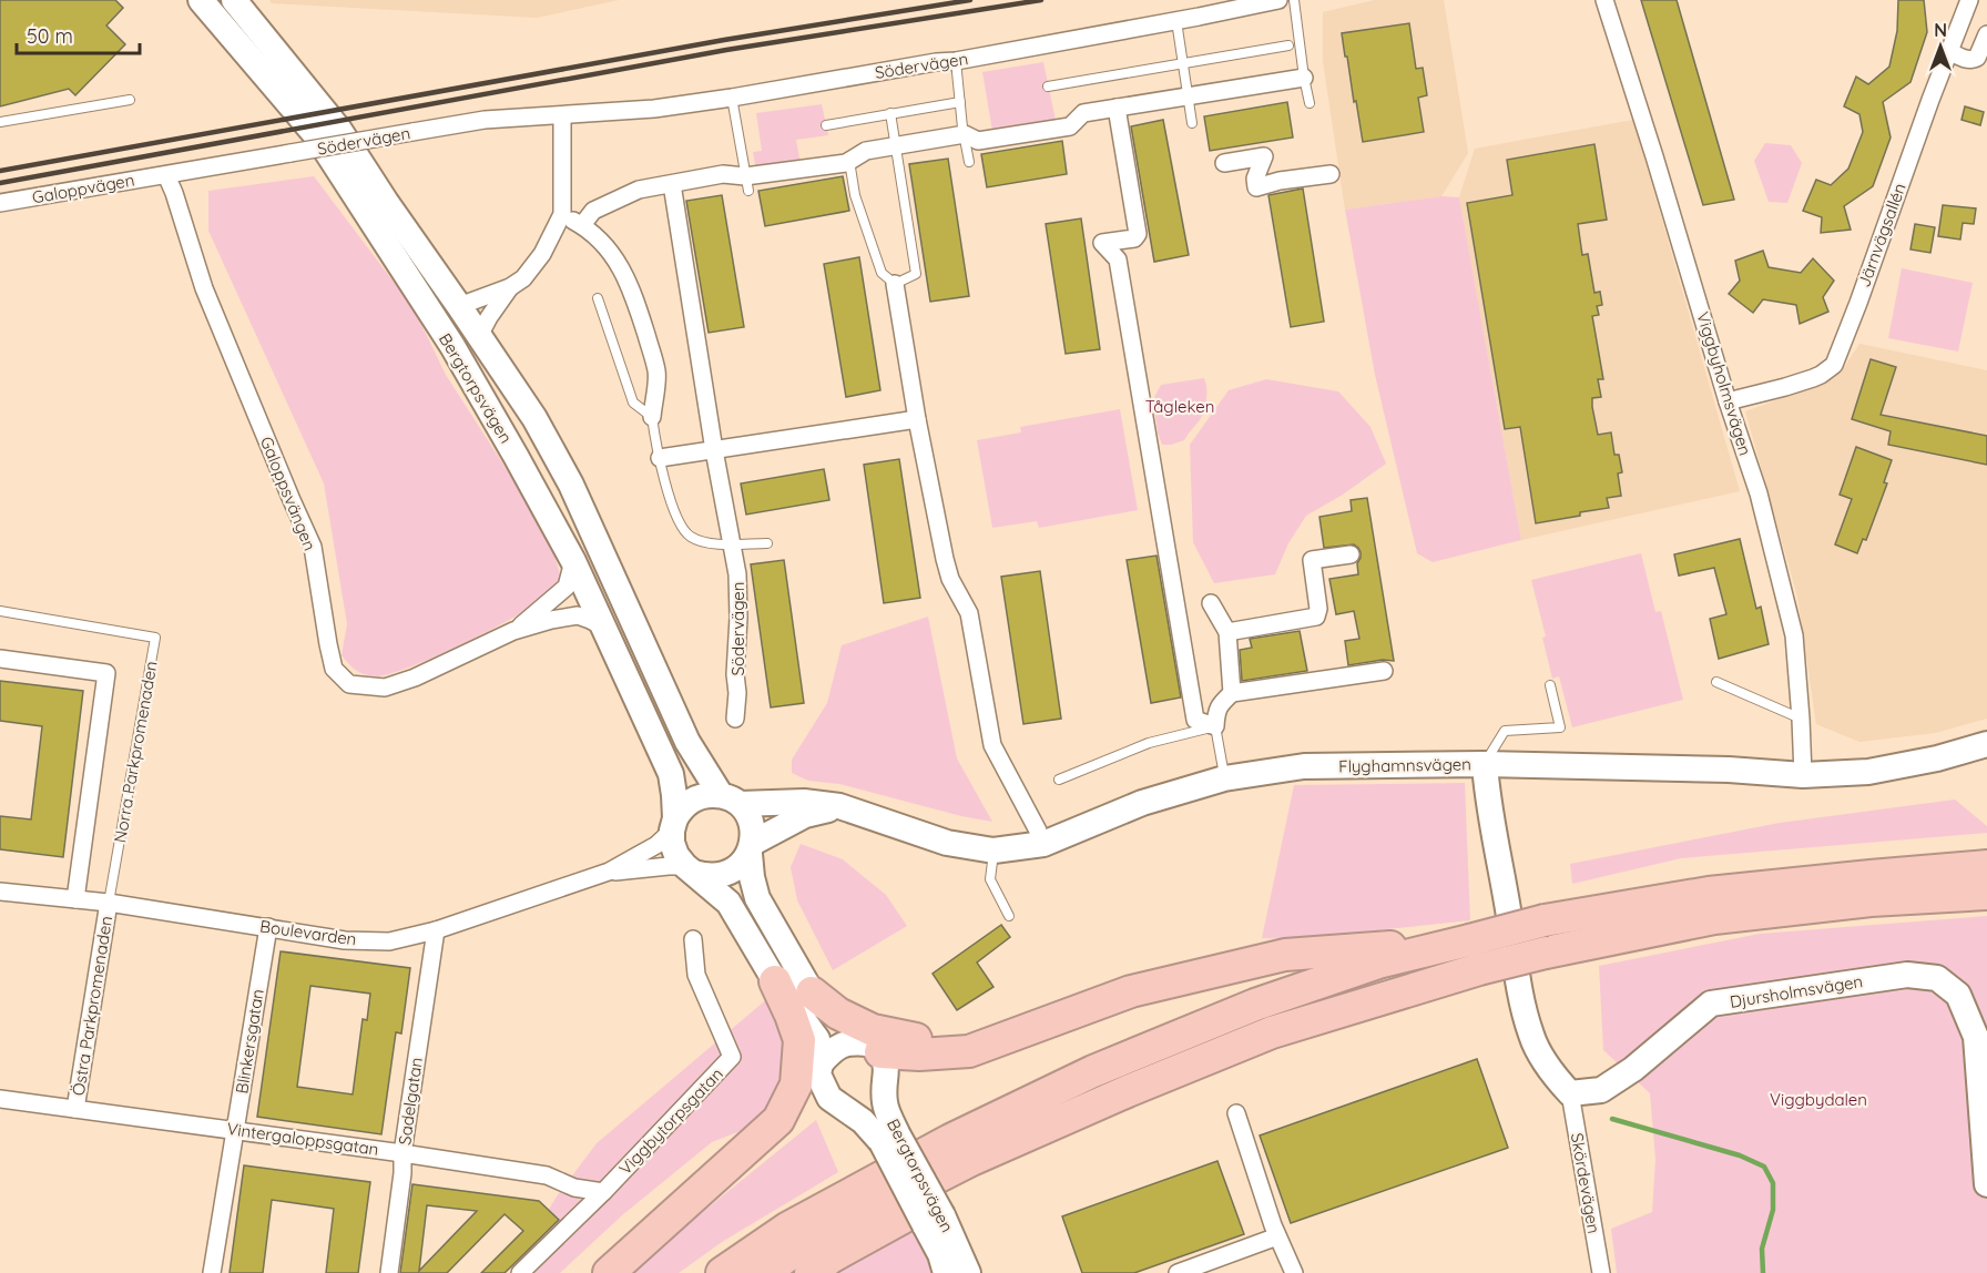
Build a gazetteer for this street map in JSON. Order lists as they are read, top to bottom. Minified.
{"streets":{"main road":["Bergtorpsvägen","Flyghamnsvägen","Djursholmsvägen"],"street":["Södervägen","Galoppvägen","Järnvägsallén","Viggbyholmsvägen","Galoppsvängen","Boulevarden","Östra Parkpromenaden","Blinkersgatan","Sadelgatan","Viggbytorpsgatan","Vintergaloppsgatan","Skördevägen"],"lane":["Norra Parkpromenaden"]},"crossings":[["Södervägen","Galoppvägen"],["Södervägen","Galoppsvängen"],["Galoppvägen","Galoppsvängen"],["Järnvägsallén","Viggbyholmsvägen"],["Viggbyholmsvägen","Flyghamnsvägen"],["Bergtorpsvägen","Galoppsvängen"],["Bergtorpsvägen","Flyghamnsvägen"],["Bergtorpsvägen","Boulevarden"],["Norra Parkpromenaden","Boulevarden"],["Norra Parkpromenaden","Östra Parkpromenaden"],["Flyghamnsvägen","Boulevarden"],["Boulevarden","Östra Parkpromenaden"],["Boulevarden","Blinkersgatan"],["Boulevarden","Sadelgatan"],["Djursholmsvägen","Skördevägen"],["Östra Parkpromenaden","Vintergaloppsgatan"],["Blinkersgatan","Vintergaloppsgatan"],["Sadelgatan","Vintergaloppsgatan"],["Viggbytorpsgatan","Vintergaloppsgatan"]],"parks":["Tågleken","Viggbydalen"],"scale_bar":"50 m","north":"top"}
